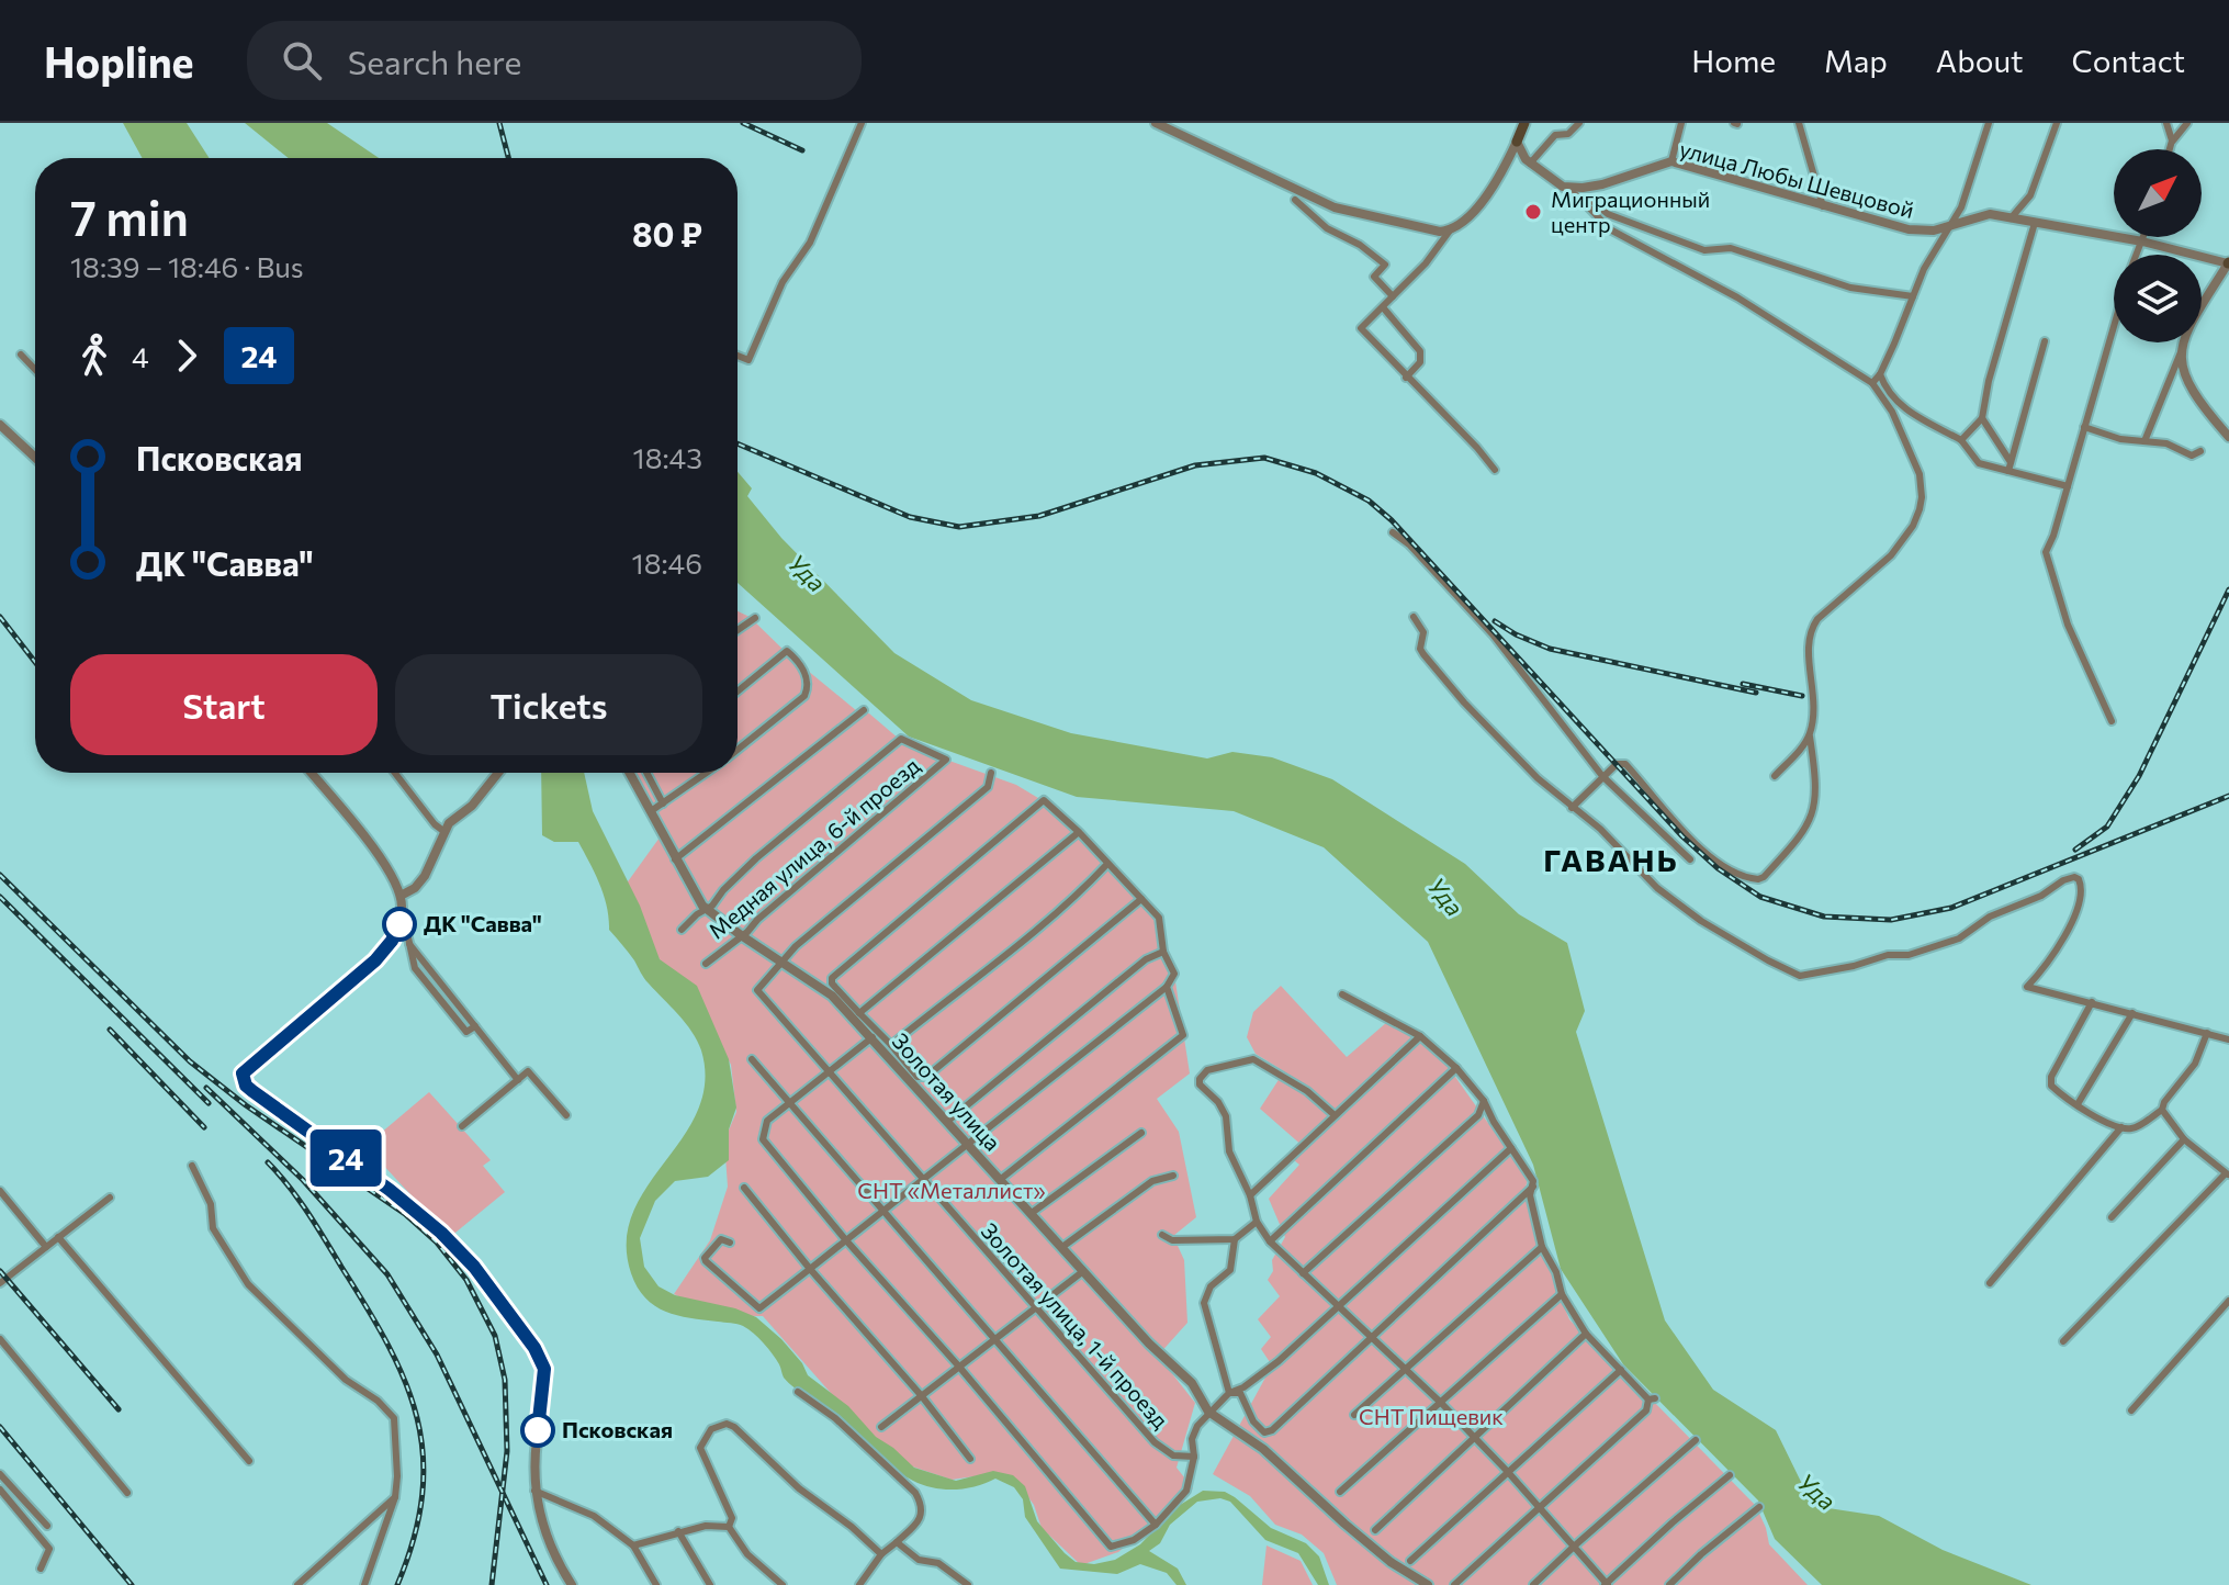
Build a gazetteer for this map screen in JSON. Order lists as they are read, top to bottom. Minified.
{"streets":{"street":["улица Любы Шевцовой","Медная улица, 6-й проезд","Золотая улица","Золотая улица, 1-й проезд"]},"crossings":[["Медная улица, 6-й проезд","Золотая улица"],["Золотая улица","Золотая улица, 1-й проезд"]],"districts":["ГАВАНЬ"],"water":["Уда"],"parks":["СНТ «Металлист»","СНТ Пищевик"],"places":["Миграционный центр","ДК \"Савва\"","Псковская"],"lines":["bus line 24"],"north":"top right","page":{"header":"Hopline","search":"Search here","nav":["Home","Map","About","Contact"],"on_map":"24","heading":["7 min","18:39 – 18:46 · Bus","80 ₽"],"legs":["4","24"],"list":[{"name":"Псковская","value":"18:43"},{"name":"ДК \"Савва\"","value":"18:46"}],"buttons":["Start","Tickets"]}}
